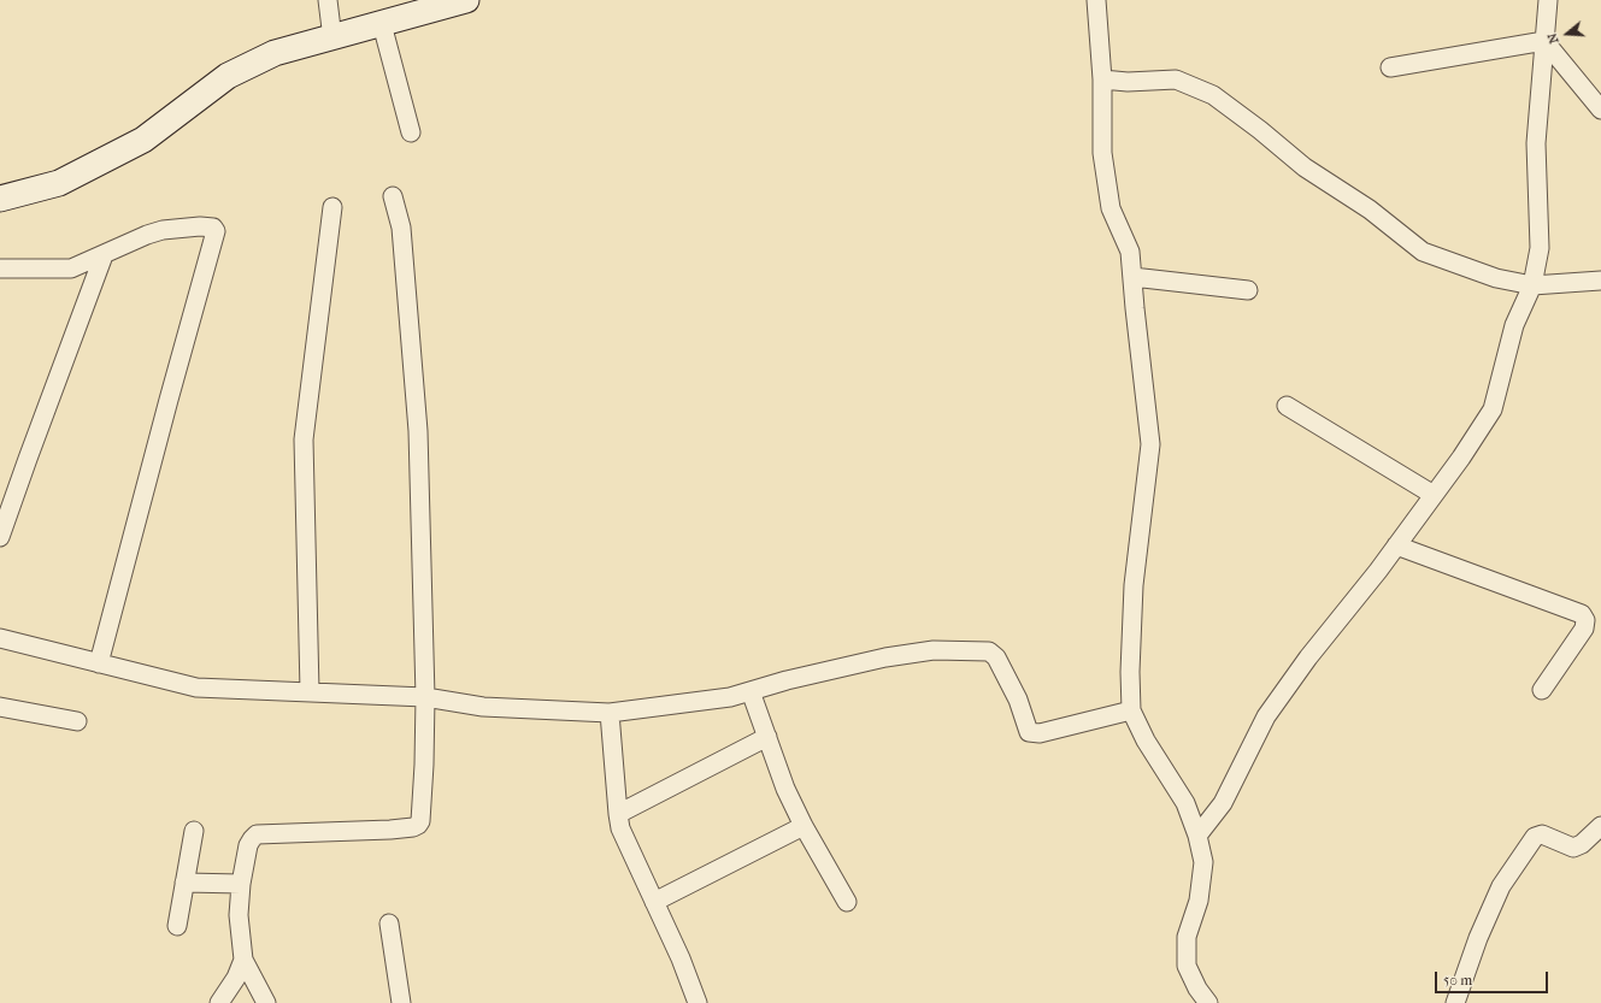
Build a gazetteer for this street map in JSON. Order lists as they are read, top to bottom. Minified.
{"scale_bar":"50 m","north":"left"}
